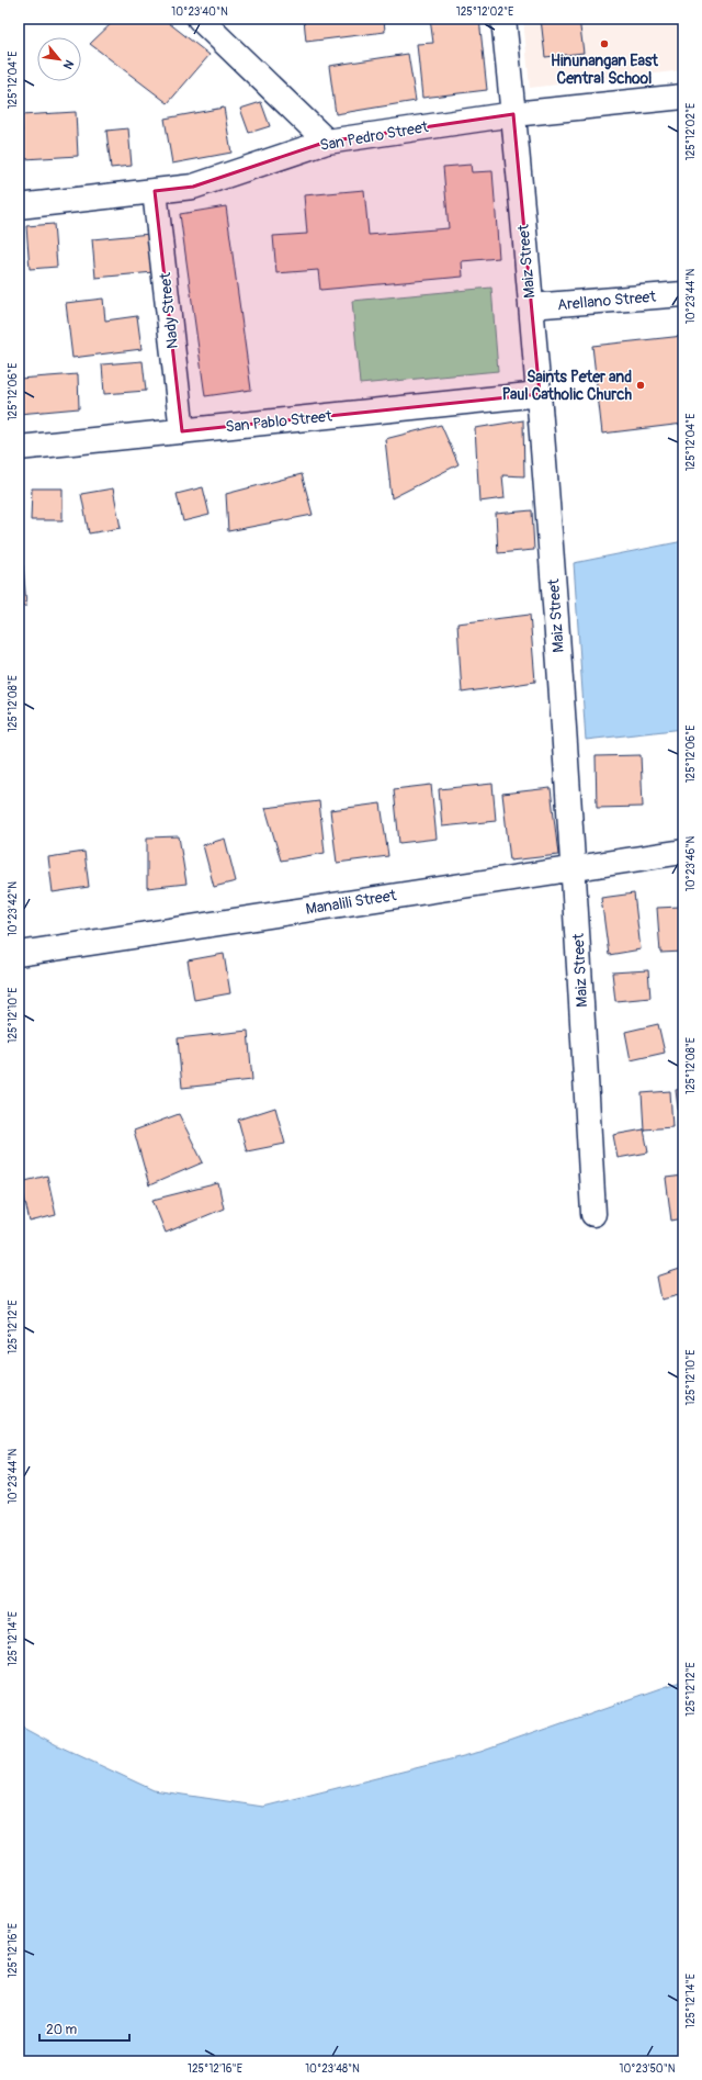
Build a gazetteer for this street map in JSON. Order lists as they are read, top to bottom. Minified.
{"streets":{"street":["San Pedro Street","Maiz Street","Arellano Street","Nady Street","San Pablo Street","Manalili Street"]},"crossings":[["San Pedro Street","Maiz Street"],["San Pedro Street","Nady Street"],["Maiz Street","Arellano Street"],["Maiz Street","San Pablo Street"],["Maiz Street","Manalili Street"],["Nady Street","San Pablo Street"]],"places":["Hinunangan East Central School","Saints Peter and Paul Catholic Church"],"scale_bar":"20 m","north":"bottom right","coordinates":["10°23'40\"N","125°12'02\"E","125°12'04\"E","10°23'44\"N","125°12'06\"E","125°12'08\"E","10°23'46\"N","10°23'42\"N","125°12'10\"E","125°12'12\"E","125°12'14\"E","125°12'16\"E","10°23'48\"N","10°23'50\"N"]}
